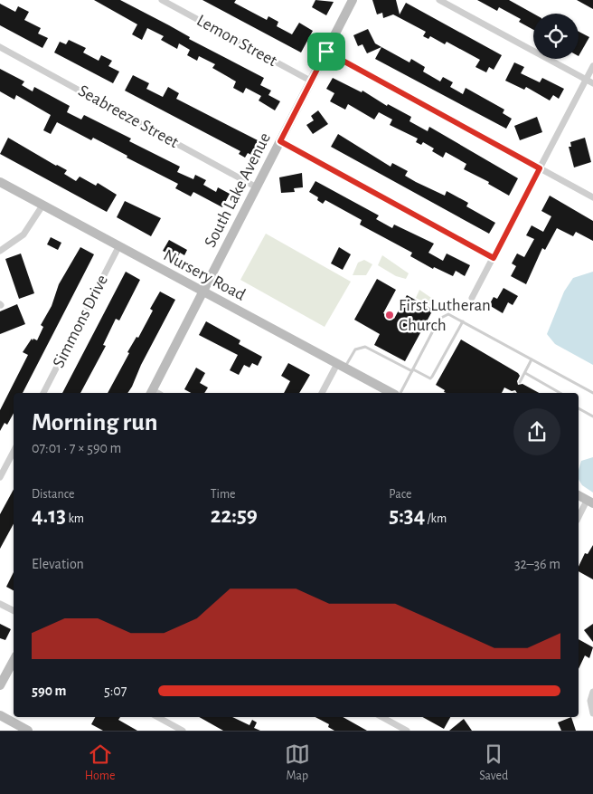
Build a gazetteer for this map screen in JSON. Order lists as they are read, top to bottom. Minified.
{"streets":{"street":["Lemon Street","Seabreeze Street","South Lake Avenue","Nursery Road","Simmons Drive"]},"crossings":[["Lemon Street","South Lake Avenue"],["Seabreeze Street","South Lake Avenue"],["South Lake Avenue","Nursery Road"],["Nursery Road","Simmons Drive"]],"places":["First Lutheran Church"],"page":{"heading":["Morning run","07:01 · 7 × 590 m"],"stats":[["Distance","4.13 km"],["Time","22:59"],["Pace","5:34 /km"]],"chart":["Elevation","32–36 m"],"list":[{"name":"590 m","note":"5:07"}],"tabs":["Home","Map","Saved"]}}
